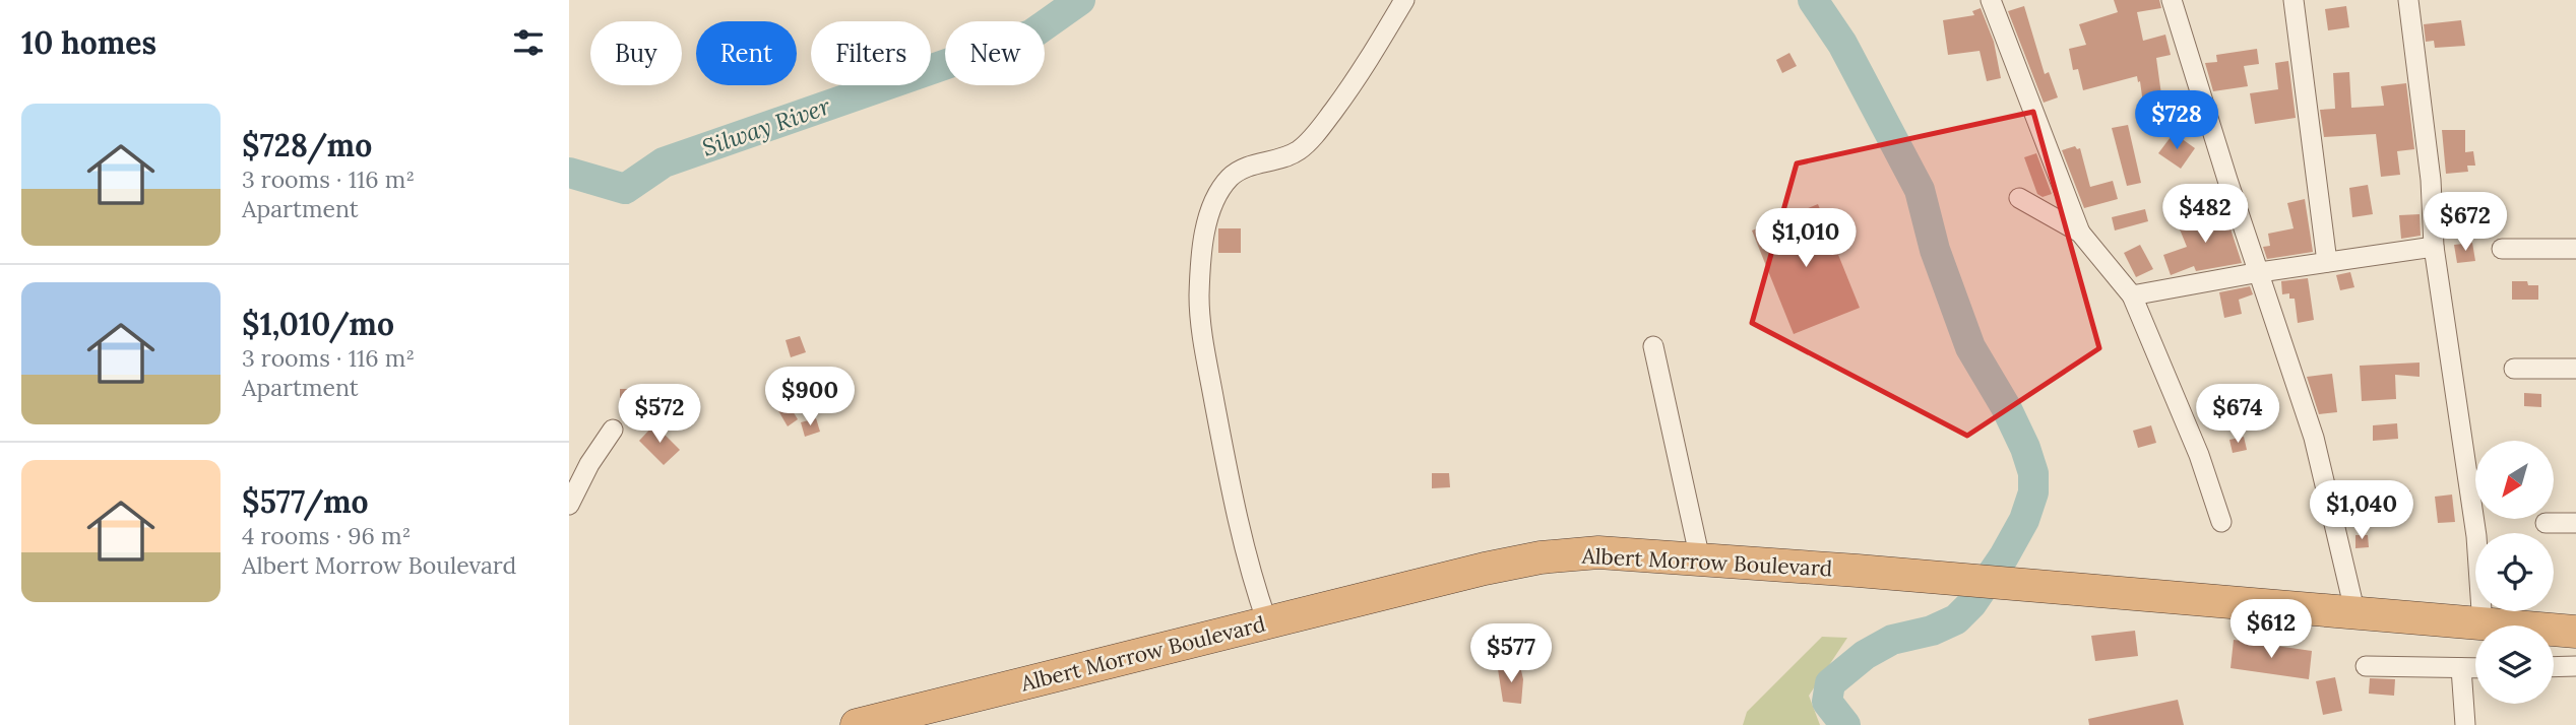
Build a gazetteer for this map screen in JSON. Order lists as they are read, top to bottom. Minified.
{"streets":{"highway":["Albert Morrow Boulevard"]},"water":["Silway River"],"north":"bottom left","page":{"heading":"10 homes","chip":["Buy","Rent","Filters","New"],"list":[{"name":"$728/mo","note":"3 rooms · 116 m² · Apartment"},{"name":"$1,010/mo","note":"3 rooms · 116 m² · Apartment"},{"name":"$577/mo","note":"4 rooms · 96 m² · Albert Morrow Boulevard"}],"price":["$728","$482","$672","$1,010","$900","$572","$674","$1,040","$612","$577"]}}
